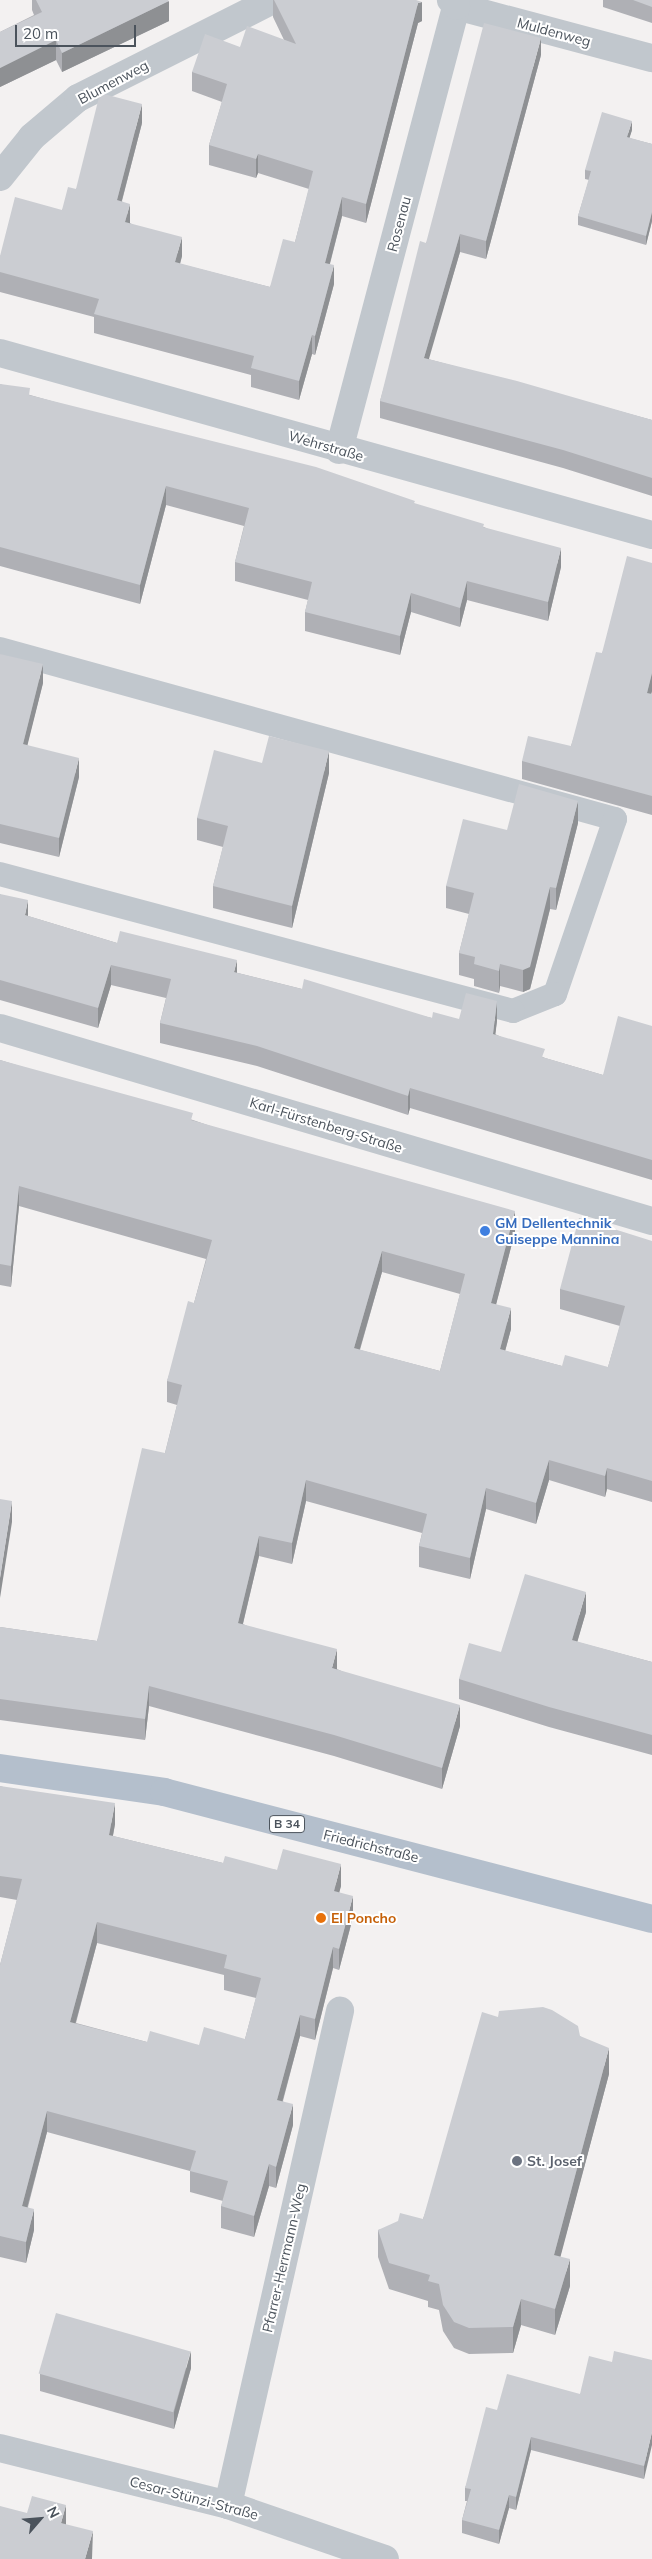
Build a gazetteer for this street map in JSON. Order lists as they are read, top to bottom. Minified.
{"streets":{"main road":["B 34","Friedrichstraße"],"street":["Muldenweg","Blumenweg","Rosenau","Wehrstraße","Karl-Fürstenberg-Straße","Pfarrer-Herrmann-Weg","Cesar-Stünzi-Straße"]},"crossings":[["Muldenweg","Rosenau"],["Rosenau","Wehrstraße"],["Pfarrer-Herrmann-Weg","Cesar-Stünzi-Straße"]],"places":["GM Dellentechnik Guiseppe Mannina","El Poncho","St. Josef"],"scale_bar":"20 m","north":"top right"}
